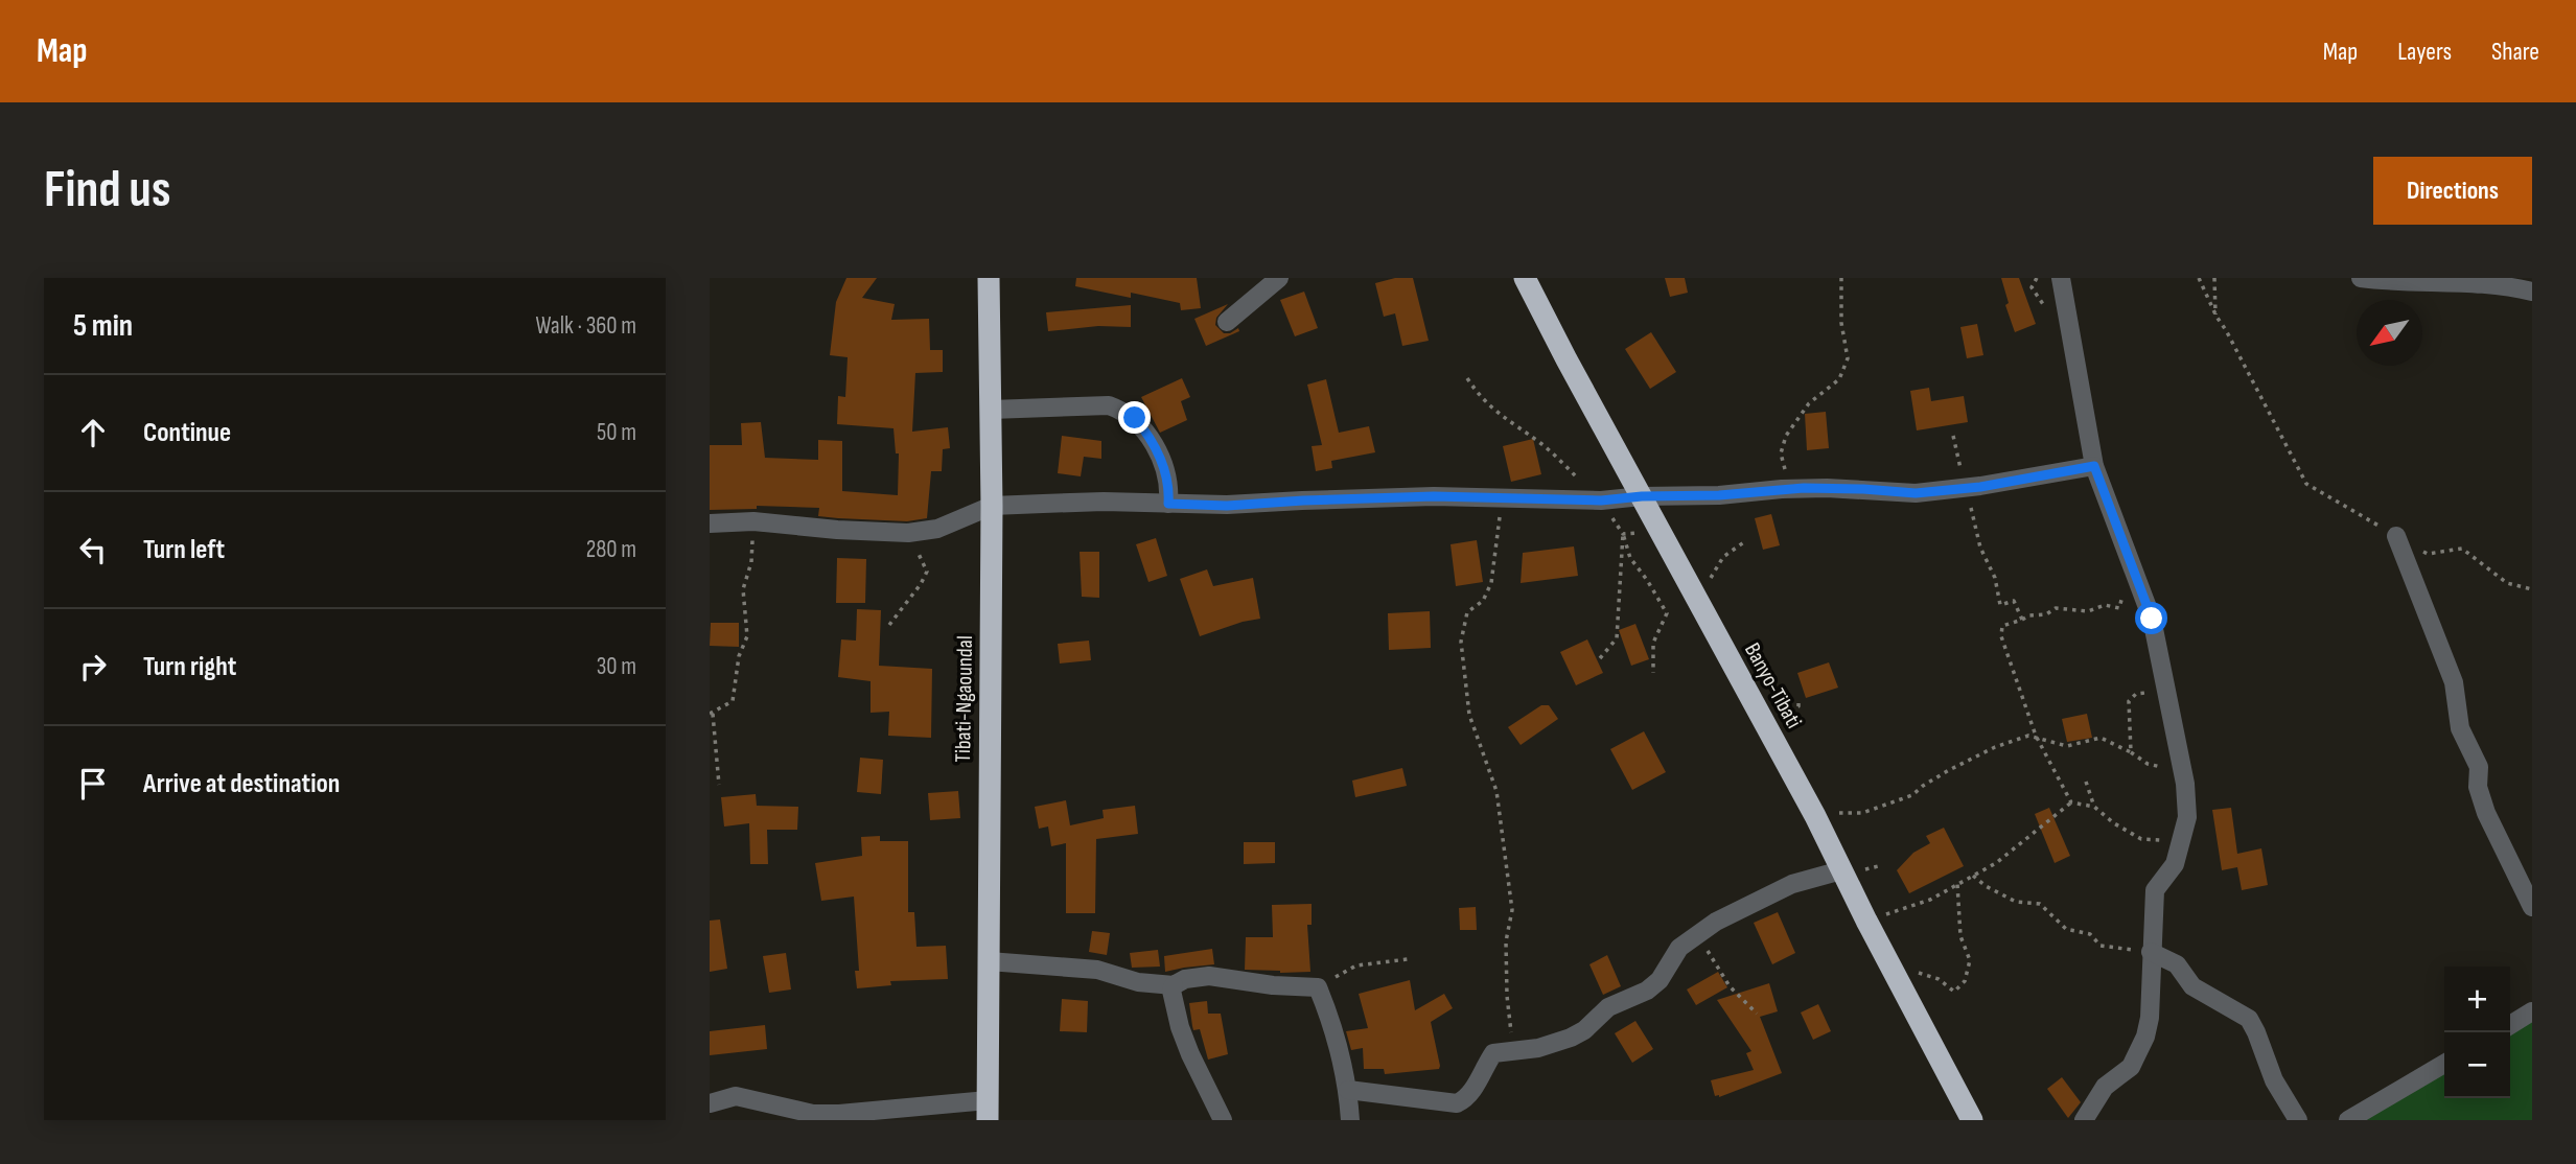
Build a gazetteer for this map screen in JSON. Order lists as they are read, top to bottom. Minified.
{"streets":{"highway":["Banyo-Tibati","Tibati-Ngaoundal"]},"north":"bottom left","page":{"header":"Map","nav":["Map","Layers","Share"],"buttons":"Directions","title":"Find us","heading":["5 min","Walk · 360 m"],"list":[["Continue","50 m"],["Turn left","280 m"],["Turn right","30 m"],"Arrive at destination"],"map_buttons":["+","−"]}}
